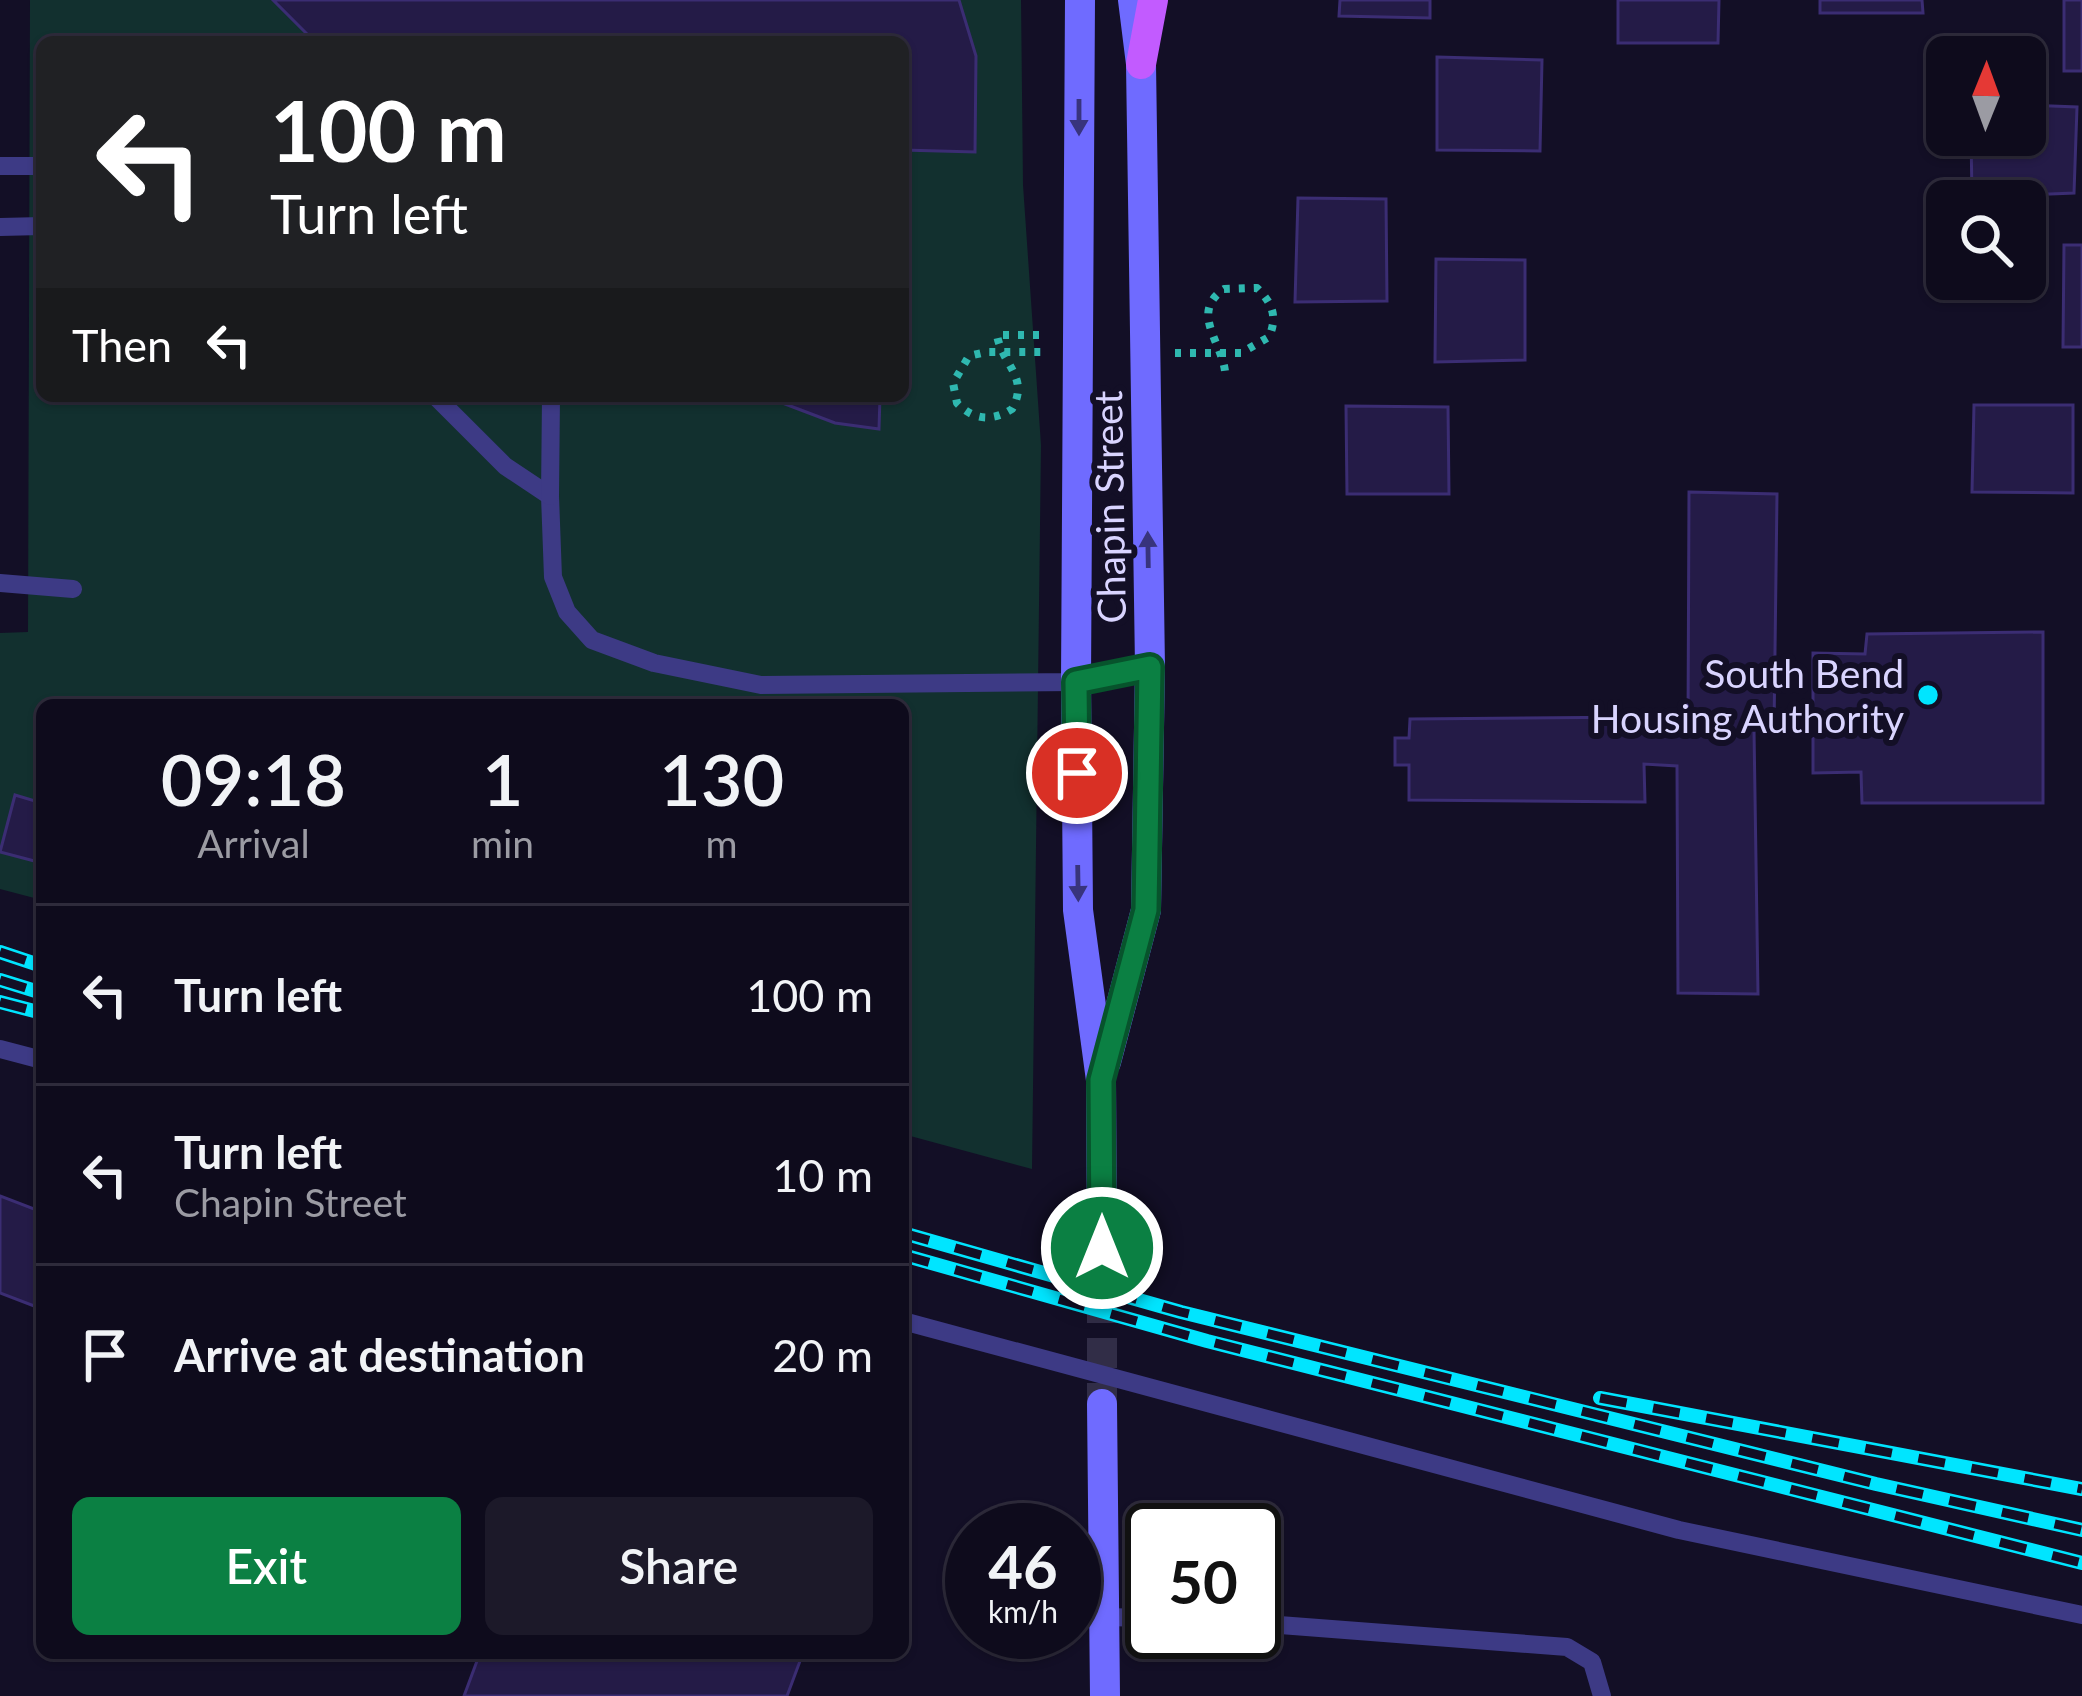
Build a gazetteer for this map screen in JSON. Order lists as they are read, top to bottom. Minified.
{"streets":{"main road":["Chapin Street"]},"places":["South Bend Housing Authority"],"north":"top","page":{"turn":["100 m","Turn left"],"then":"Then","eta":["09:18","Arrival","1","min","130","m"],"list":[{"name":"Turn left","value":"100 m"},{"name":"Turn left","note":"Chapin Street","value":"10 m"},{"name":"Arrive at destination","value":"20 m"}],"buttons":["Exit","Share"],"speed":"46 km/h","limit":"50"}}
